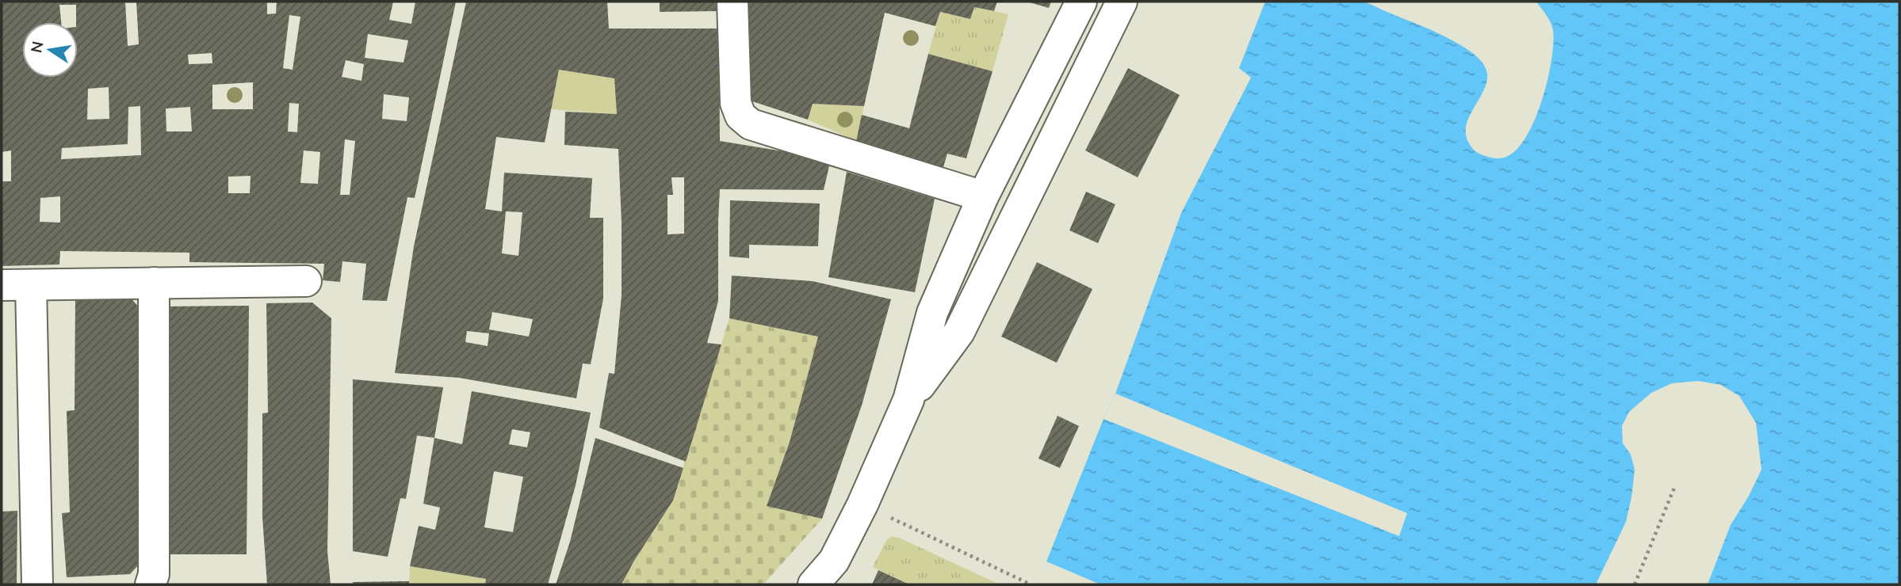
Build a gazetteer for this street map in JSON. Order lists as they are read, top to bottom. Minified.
{"north":"left"}
